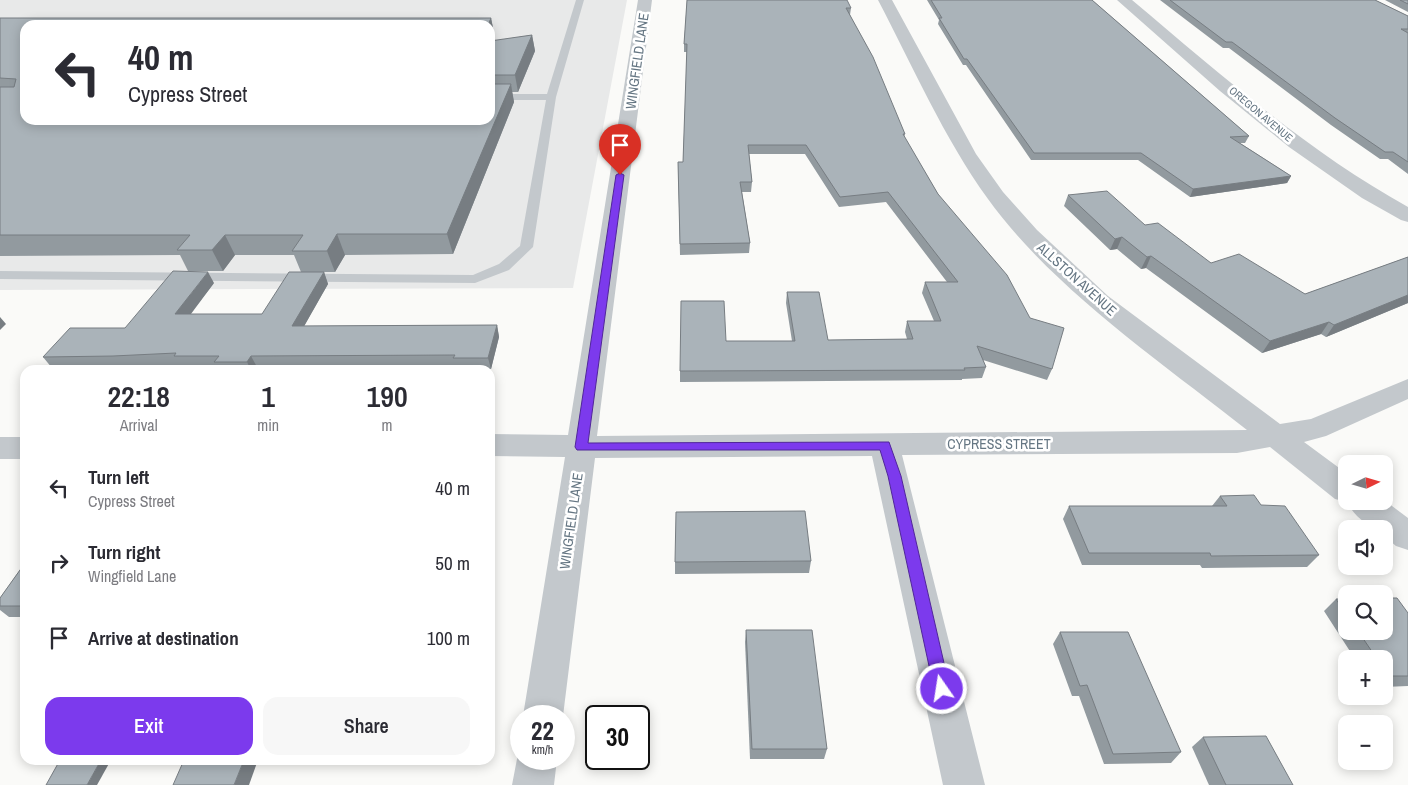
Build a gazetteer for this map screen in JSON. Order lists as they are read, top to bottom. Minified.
{"streets":{"street":["WINGFIELD LANE","OREGON AVENUE","ALLSTON AVENUE","CYPRESS STREET"]},"crossings":[["WINGFIELD LANE","CYPRESS STREET"],["ALLSTON AVENUE","CYPRESS STREET"]],"north":"right","page":{"turn":["40 m","Cypress Street"],"eta":["22:18","Arrival","1","min","190","m"],"list":[{"name":"Turn left","note":"Cypress Street","value":"40 m"},{"name":"Turn right","note":"Wingfield Lane","value":"50 m"},{"name":"Arrive at destination","value":"100 m"}],"map_buttons":["+","−"],"buttons":["Exit","Share"],"speed":"22 km/h","limit":"30"}}
